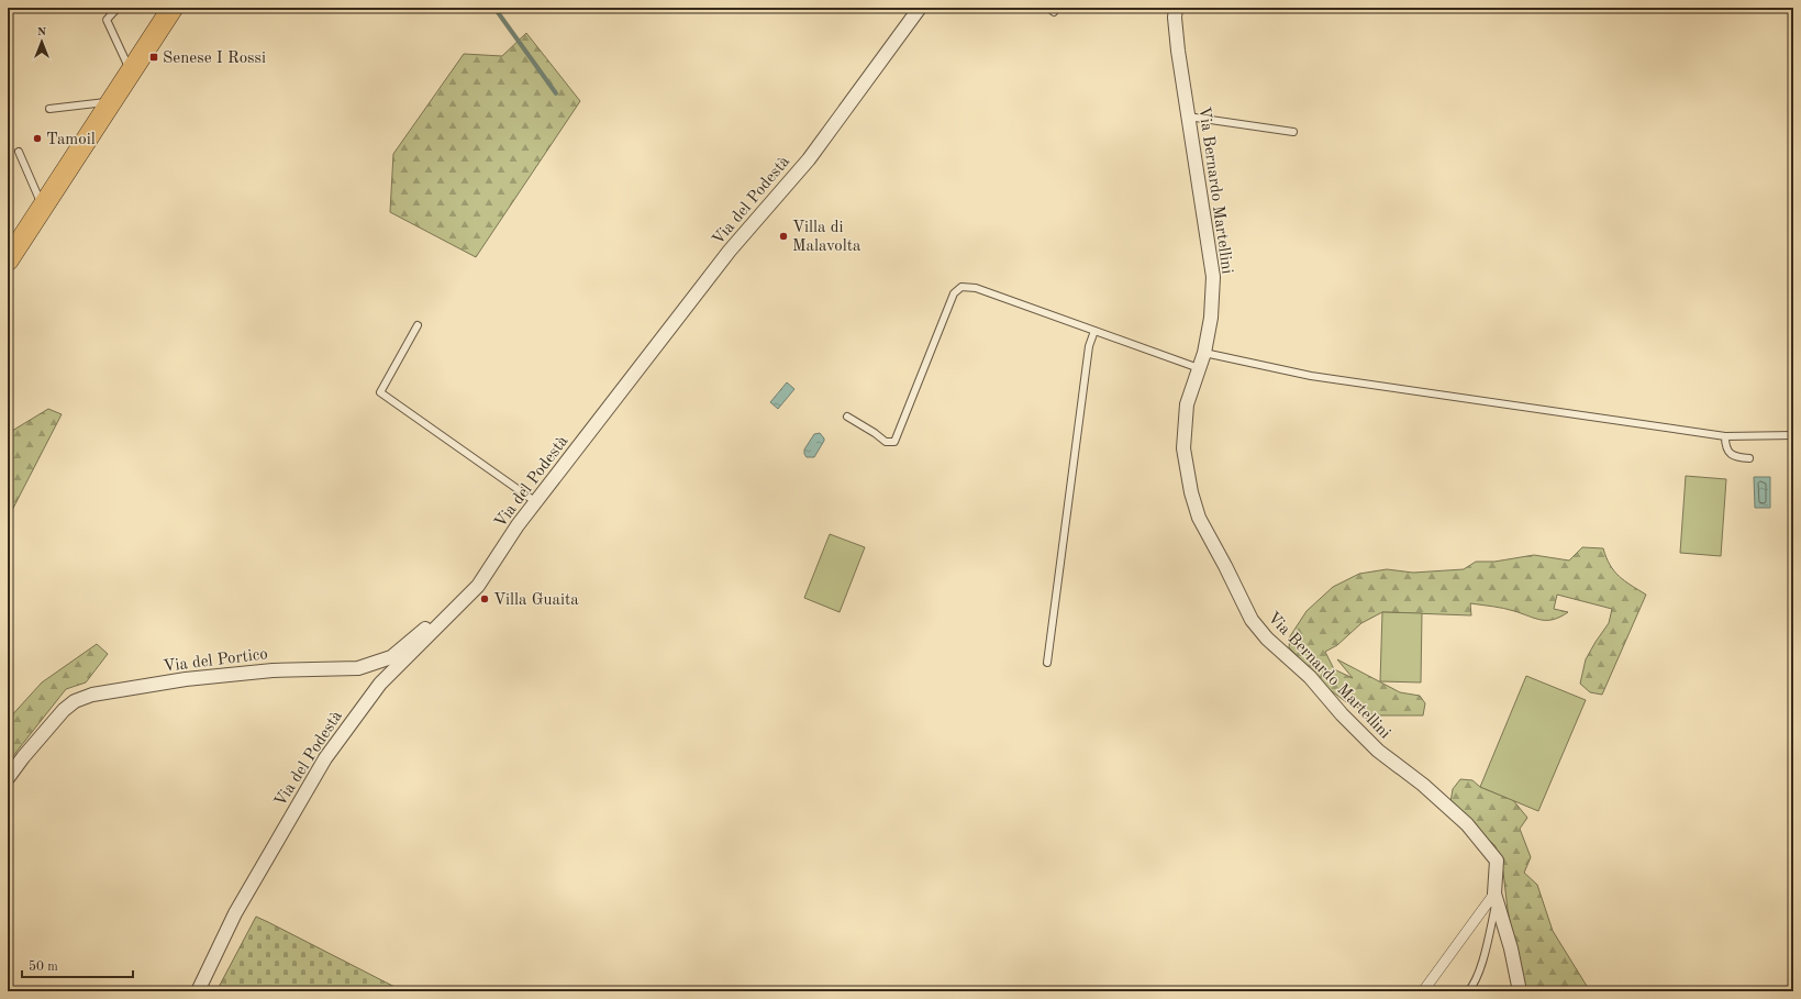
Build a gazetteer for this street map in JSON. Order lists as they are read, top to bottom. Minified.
{"streets":{"street":["Via Bernardo Martellini","Via del Podestà","Via del Portico"]},"crossings":[["Via del Podestà","Via del Portico"]],"places":{"transit":["Senese I Rossi"],"other":["Tamoil","Villa di Malavolta","Villa Guaita"]},"scale_bar":"50 m","north":"top"}
